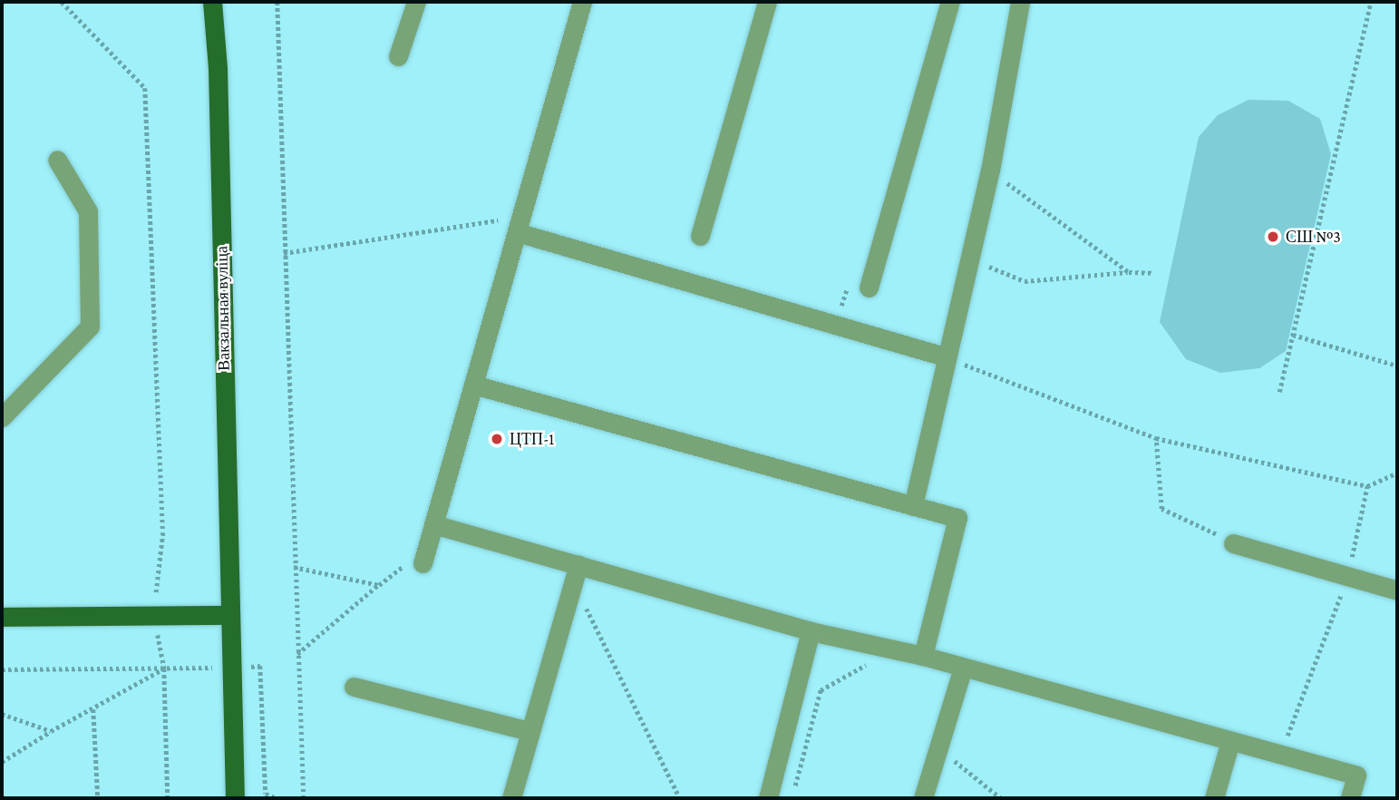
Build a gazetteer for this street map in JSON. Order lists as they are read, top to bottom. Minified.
{"streets":{"main road":["Вакзальная вуліца"]},"places":["СШ №3","ЦТП-1"]}
